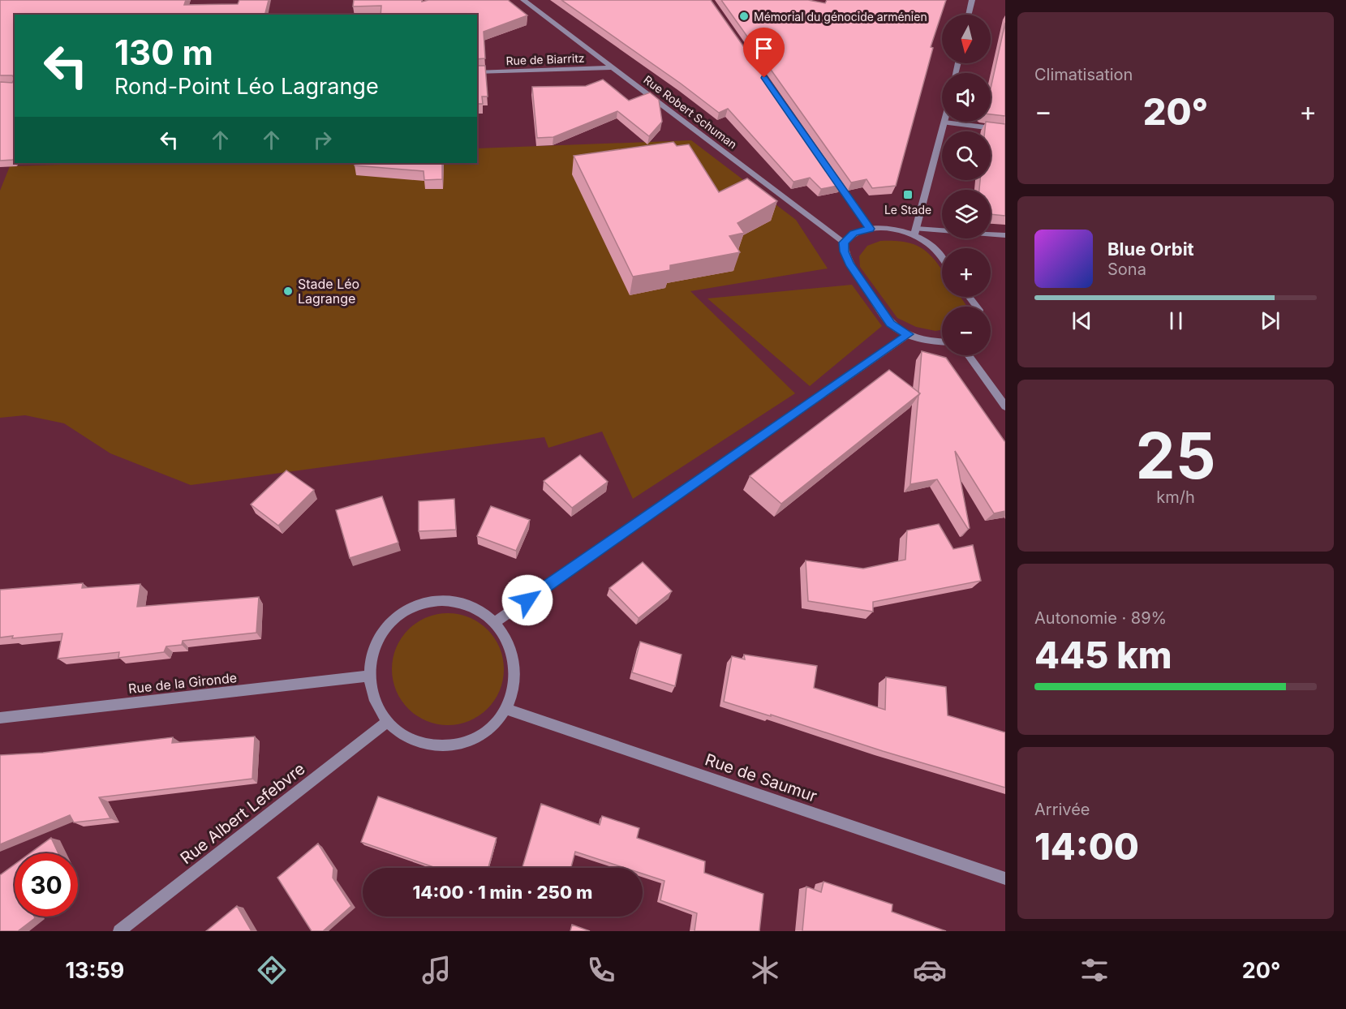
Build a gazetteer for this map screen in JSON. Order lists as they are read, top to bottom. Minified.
{"streets":{"street":["Rue de Biarritz","Rue Robert Schuman","Rue de la Gironde","Rue de Saumur","Rue Albert Lefebvre"]},"crossings":[["Rue de Biarritz","Rue Robert Schuman"],["Rue de la Gironde","Rue de Saumur"],["Rue de la Gironde","Rue Albert Lefebvre"],["Rue de Saumur","Rue Albert Lefebvre"]],"places":{"other":["Mémorial du génocide arménien","Stade Léo Lagrange"],"transit":["Le Stade"]},"north":"bottom","page":{"tile":["Climatisation",["25","km/h"],["Autonomie · 89%","445 km"],["Arrivée","14:00"]],"map_buttons":["+","−"],"turn":["130 m","Rond-Point Léo Lagrange"],"heat":["−","20°","+"],"song":["Blue Orbit","Sona"],"limit":"30","trip":"14:00 · 1 min · 250 m","tabs":["13:59","20°"]}}
